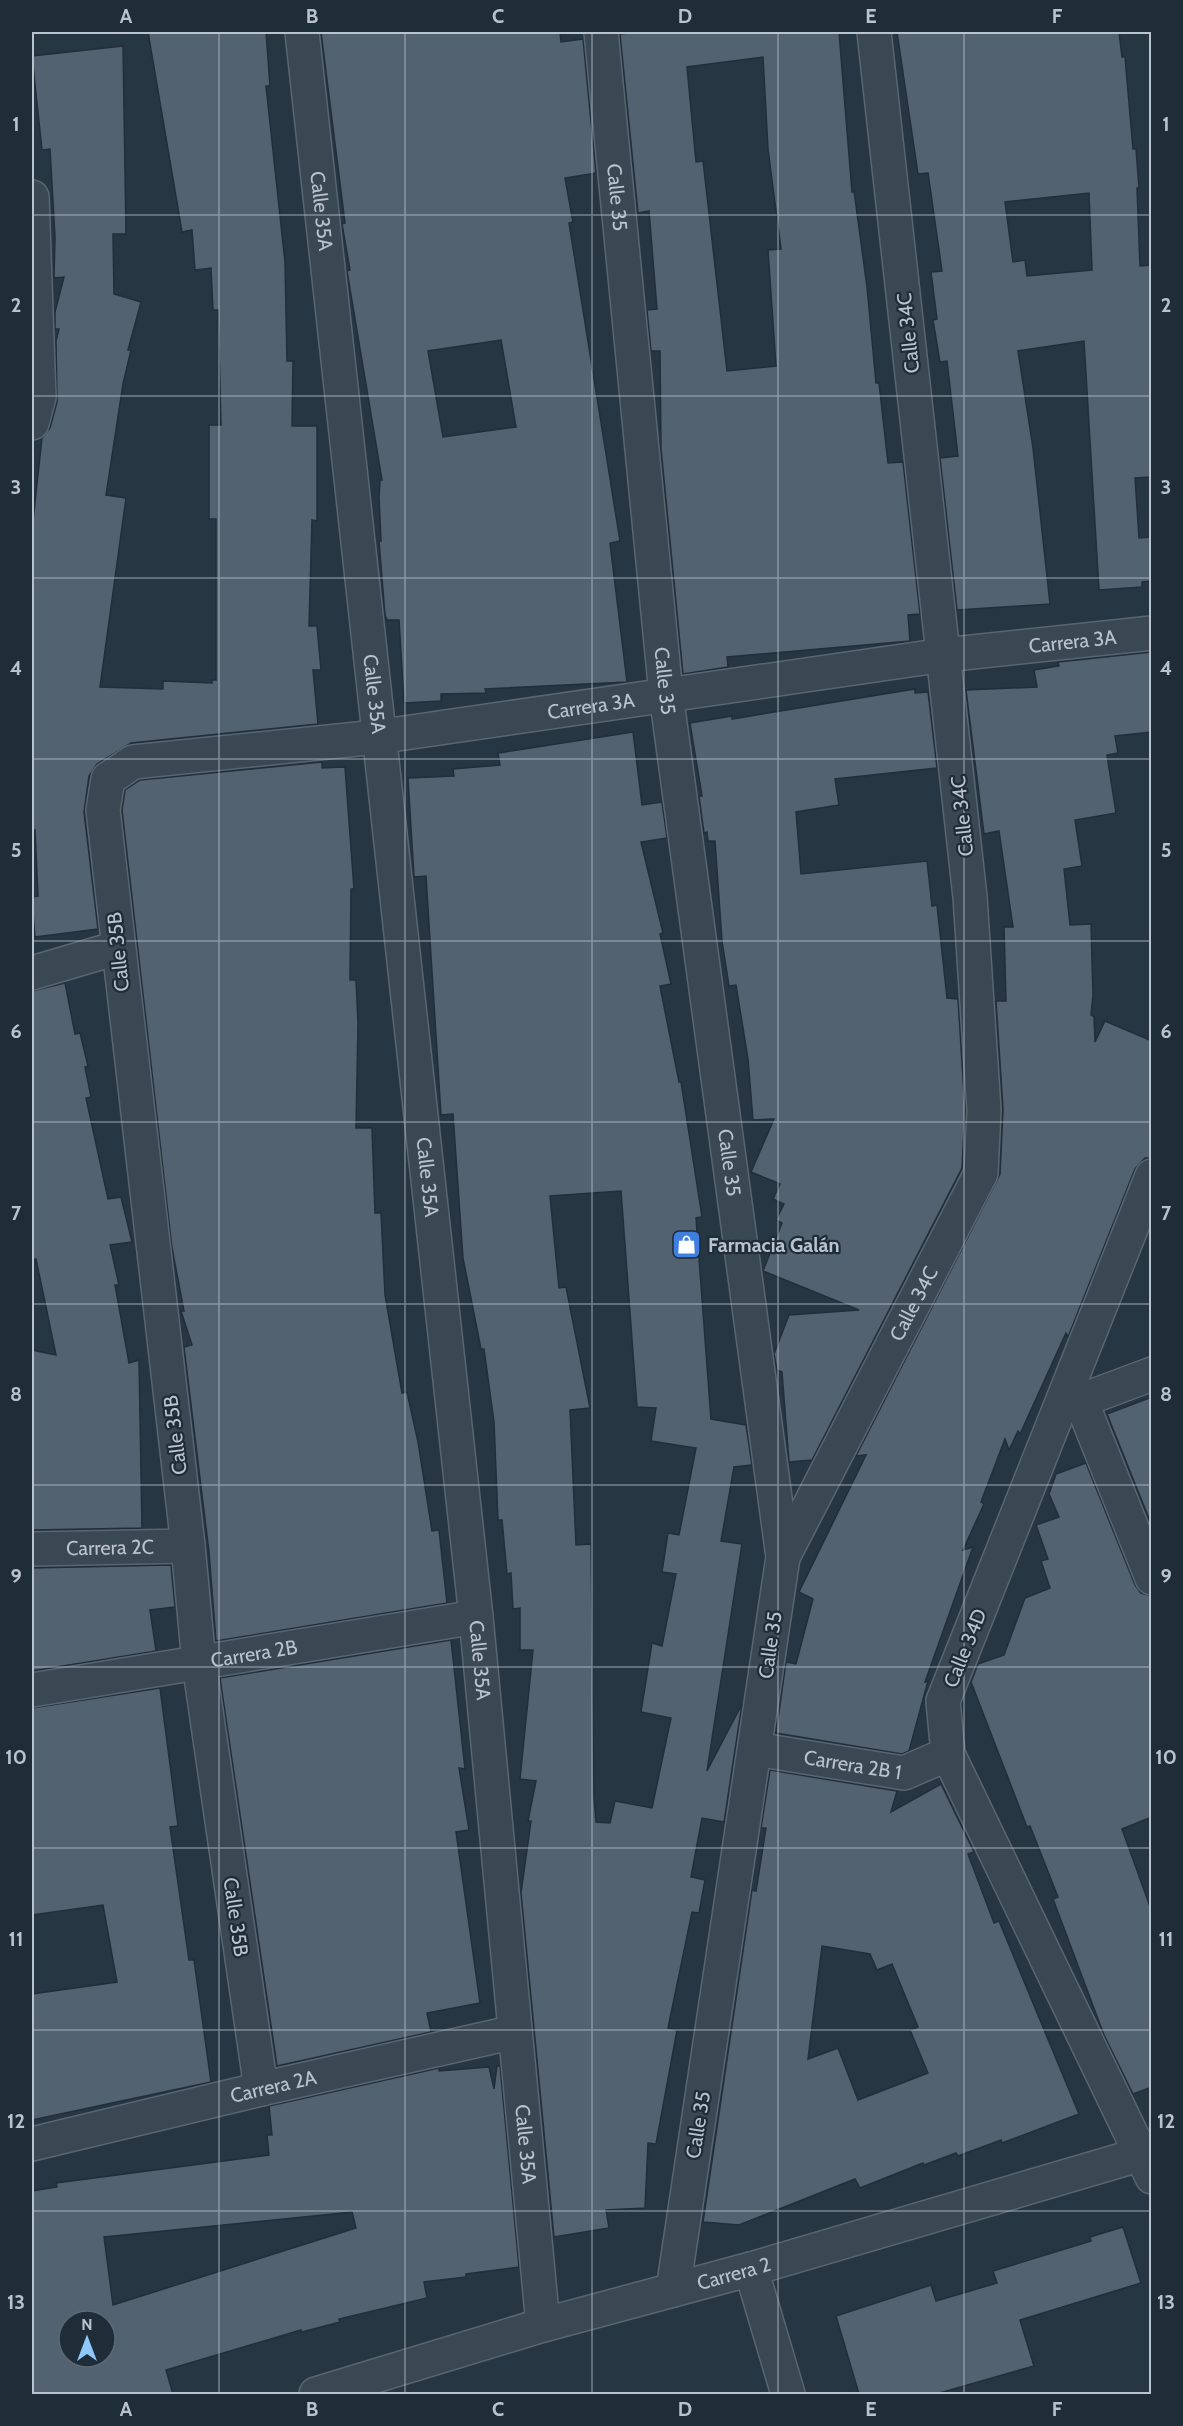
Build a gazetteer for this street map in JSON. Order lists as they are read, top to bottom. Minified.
{"streets":{"street":["Calle 35","Calle 35A","Calle 34C","Carrera 3A","Calle 35B","Carrera 2C","Calle 34D","Carrera 2B","Carrera 2B 1","Carrera 2A","Carrera 2"]},"crossings":[["Calle 35","Calle 34C"],["Calle 35","Carrera 3A"],["Calle 35","Carrera 2B 1"],["Calle 35","Carrera 2"],["Calle 35A","Carrera 3A"],["Calle 35A","Carrera 2B"],["Calle 35A","Carrera 2A"],["Calle 35A","Carrera 2"],["Calle 34C","Carrera 3A"],["Carrera 3A","Calle 35B"],["Calle 35B","Carrera 2C"],["Calle 35B","Carrera 2B"],["Calle 35B","Carrera 2A"],["Calle 34D","Carrera 2B 1"],["Calle 34D","Carrera 2"]],"places":{"shop":["Farmacia Galán"]},"north":"top","grid":{"columns":["A","B","C","D","E","F"],"rows":["1","2","3","4","5","6","7","8","9","10","11","12","13"]}}
